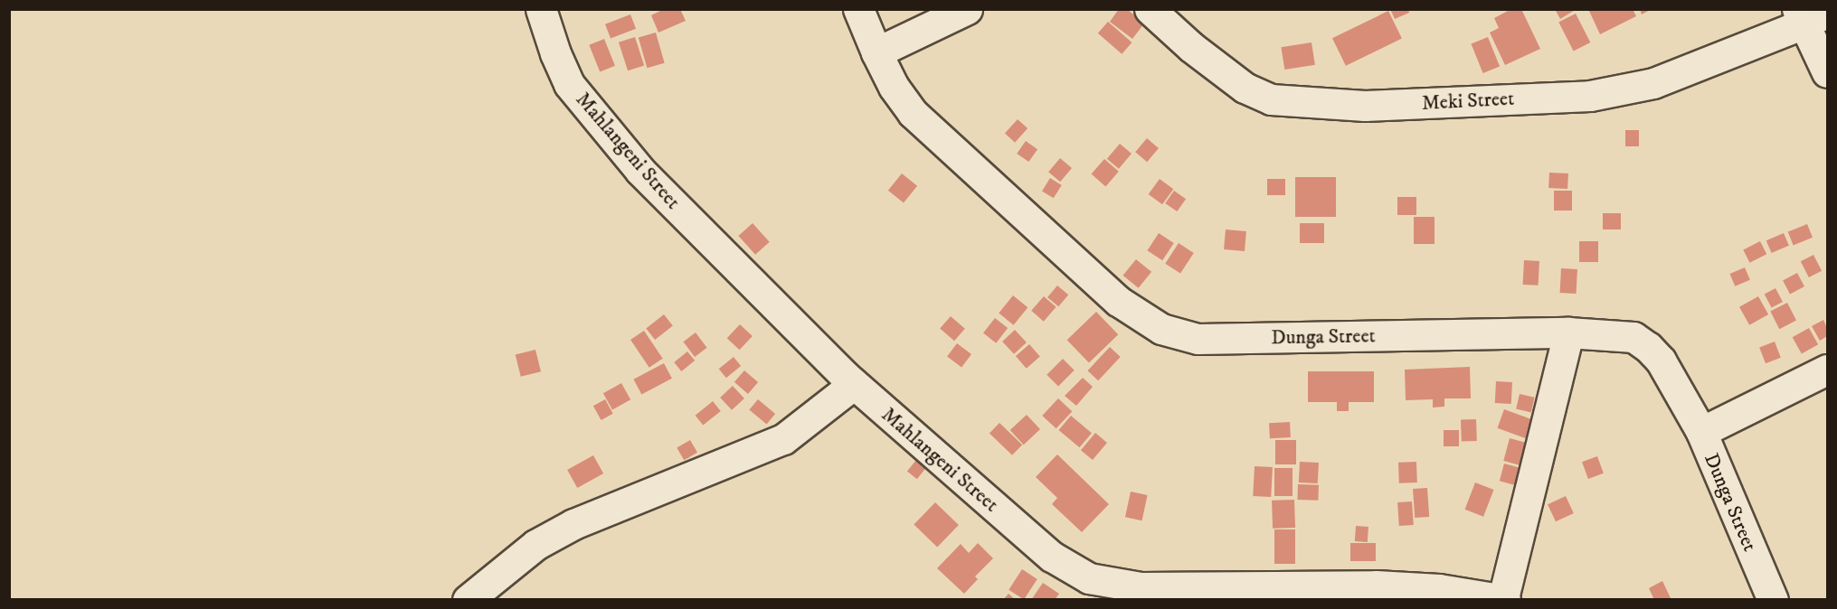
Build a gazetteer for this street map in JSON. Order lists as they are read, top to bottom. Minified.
{"streets":{"street":["Meki Street","Mahlangeni Street","Dunga Street"]}}
